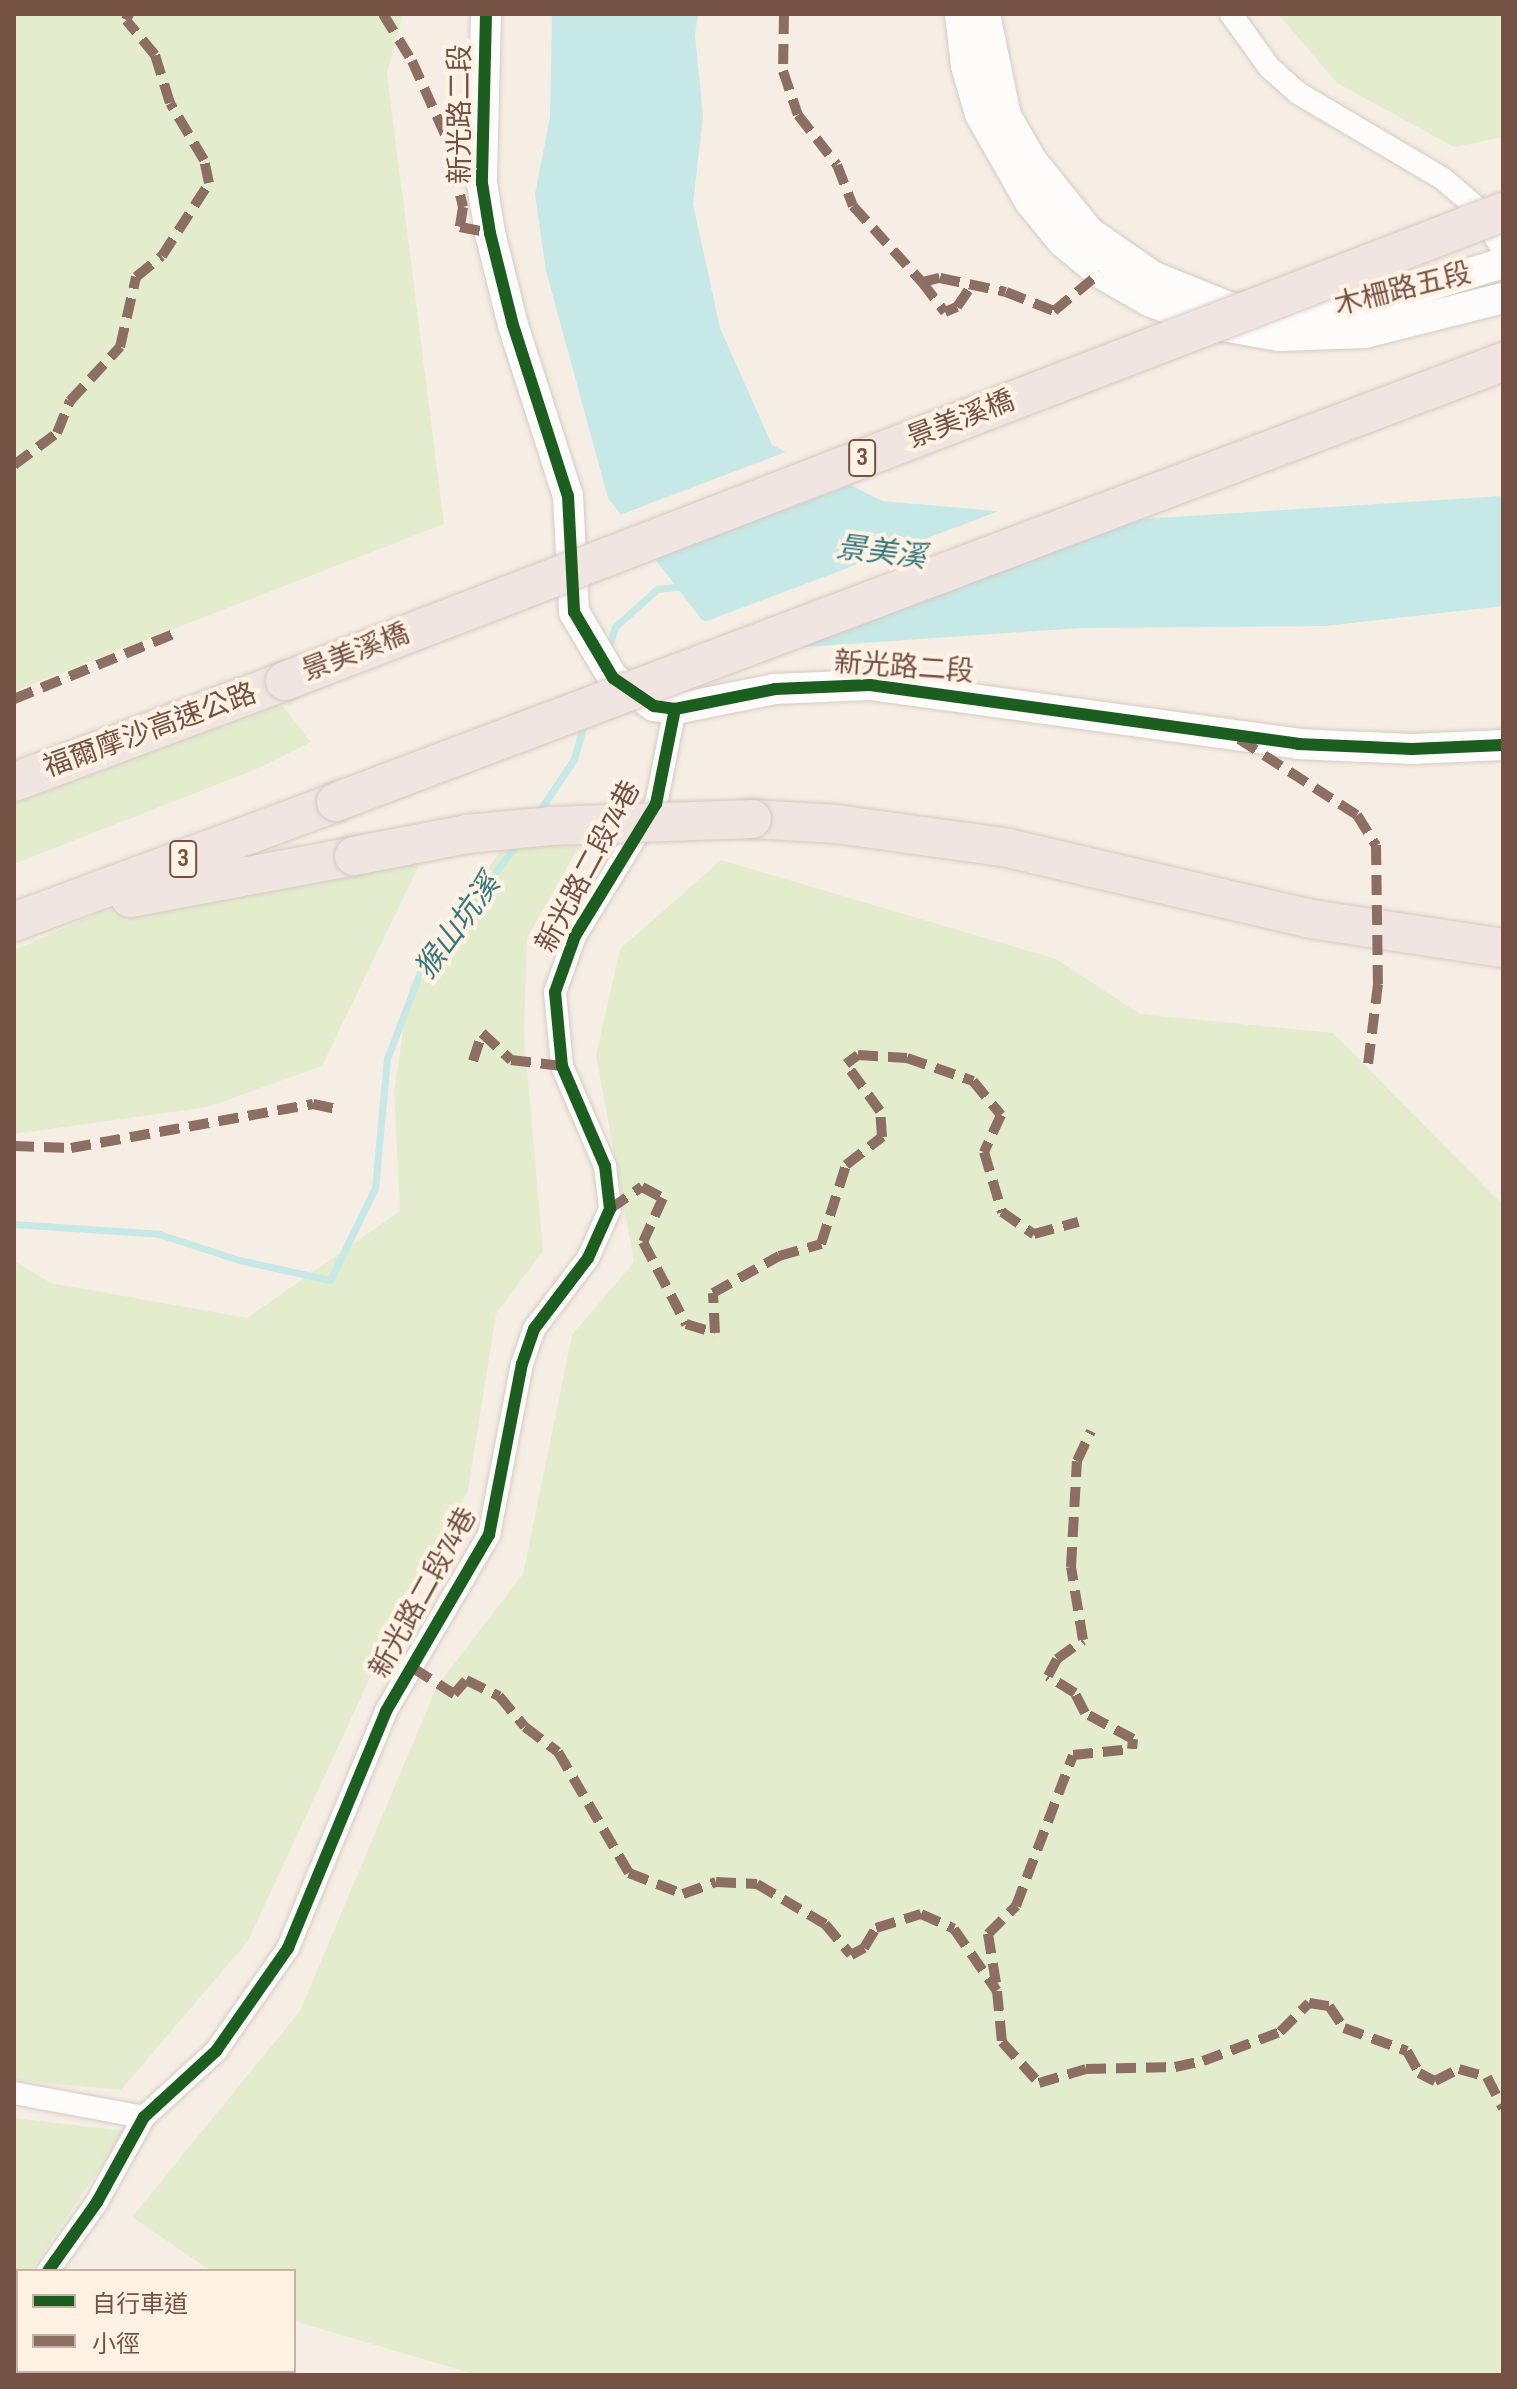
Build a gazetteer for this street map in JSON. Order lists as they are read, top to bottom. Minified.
{"streets":{"highway":["景美溪橋","3","福爾摩沙高速公路"],"street":["新光路二段","木柵路五段","新光路二段74巷"]},"crossings":[["新光路二段","新光路二段74巷"],["景美溪橋","福爾摩沙高速公路"]],"water":["景美溪","猴山坑溪"],"legend":["自行車道","小徑"]}
